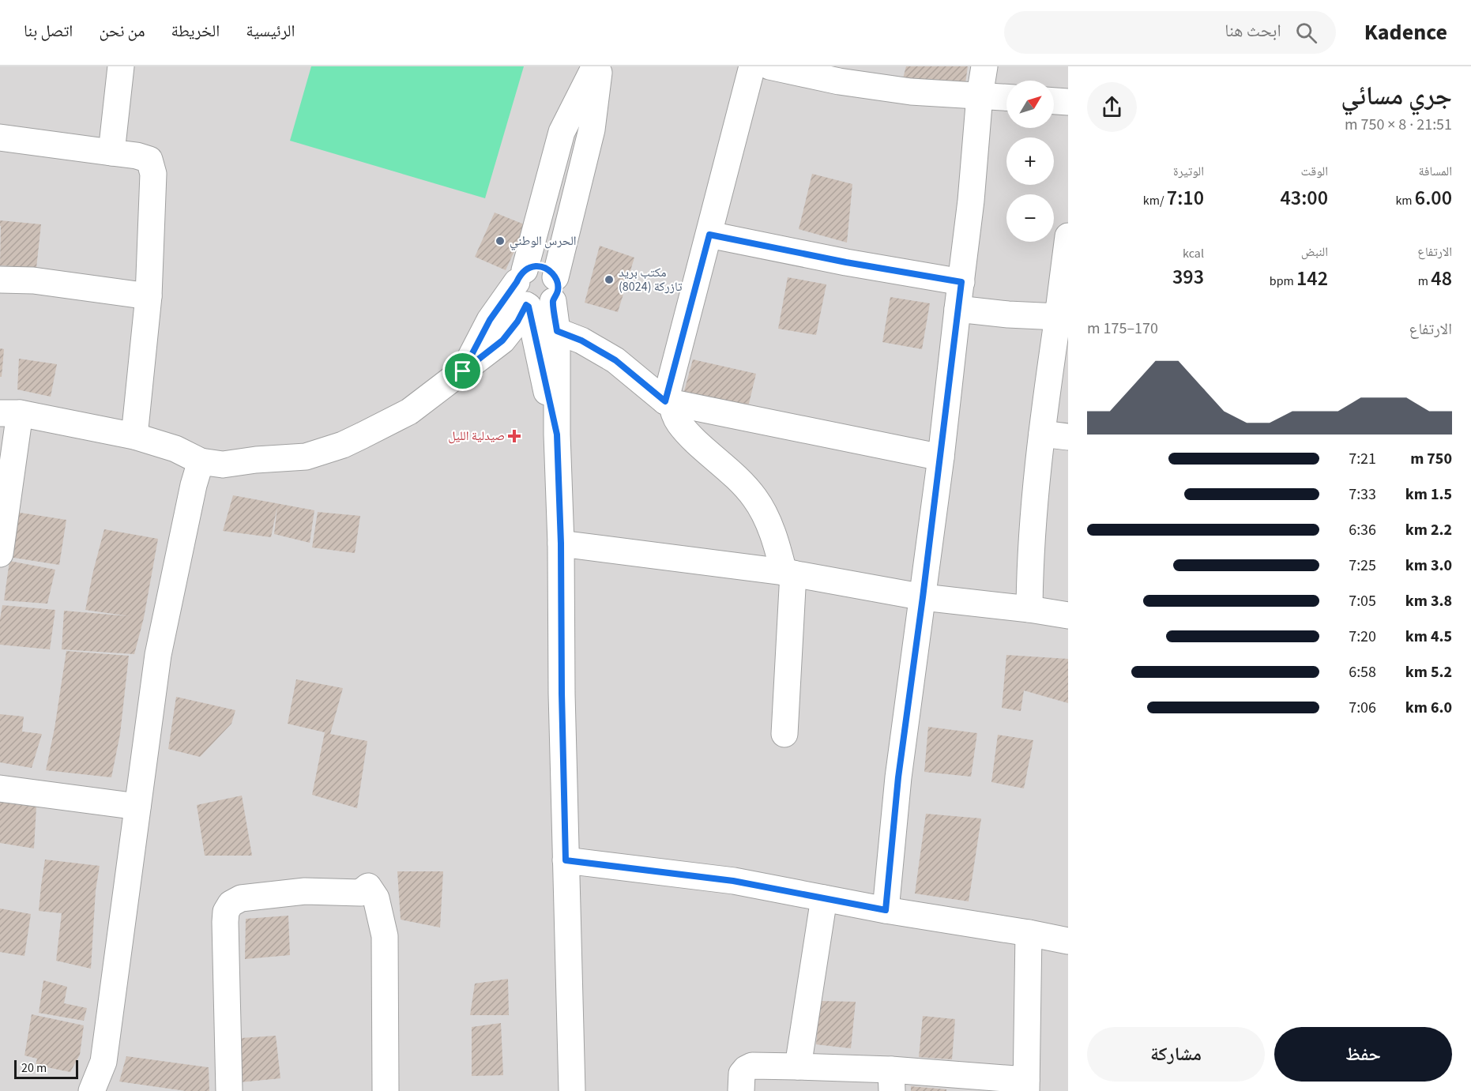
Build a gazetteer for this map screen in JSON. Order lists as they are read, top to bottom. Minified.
{"places":{"other":["الحرس الوطني","مكتب بريد تازركة (8024)"],"health":["صيدلية الليل"]},"scale_bar":"20 m","north":"top right","page":{"header":"Kadence","search":"ابحث هنا","nav":["الرئيسية","الخريطة","من نحن","اتصل بنا"],"heading":["جري مسائي","21:51 · 8 × 750 m"],"map_buttons":["+","−"],"stats":[["المسافة","6.00 km"],["الوقت","43:00"],["الوتيرة","7:10 /km"],["الارتفاع","48 m"],["النبض","142 bpm"],["kcal","393"]],"chart":["الارتفاع","170–175 m"],"list":[{"name":"750 m","note":"7:21"},{"name":"1.5 km","note":"7:33"},{"name":"2.2 km","note":"6:36"},{"name":"3.0 km","note":"7:25"},{"name":"3.8 km","note":"7:05"},{"name":"4.5 km","note":"7:20"},{"name":"5.2 km","note":"6:58"},{"name":"6.0 km","note":"7:06"}],"buttons":["حفظ","مشاركة"],"scale":"20 m"}}
